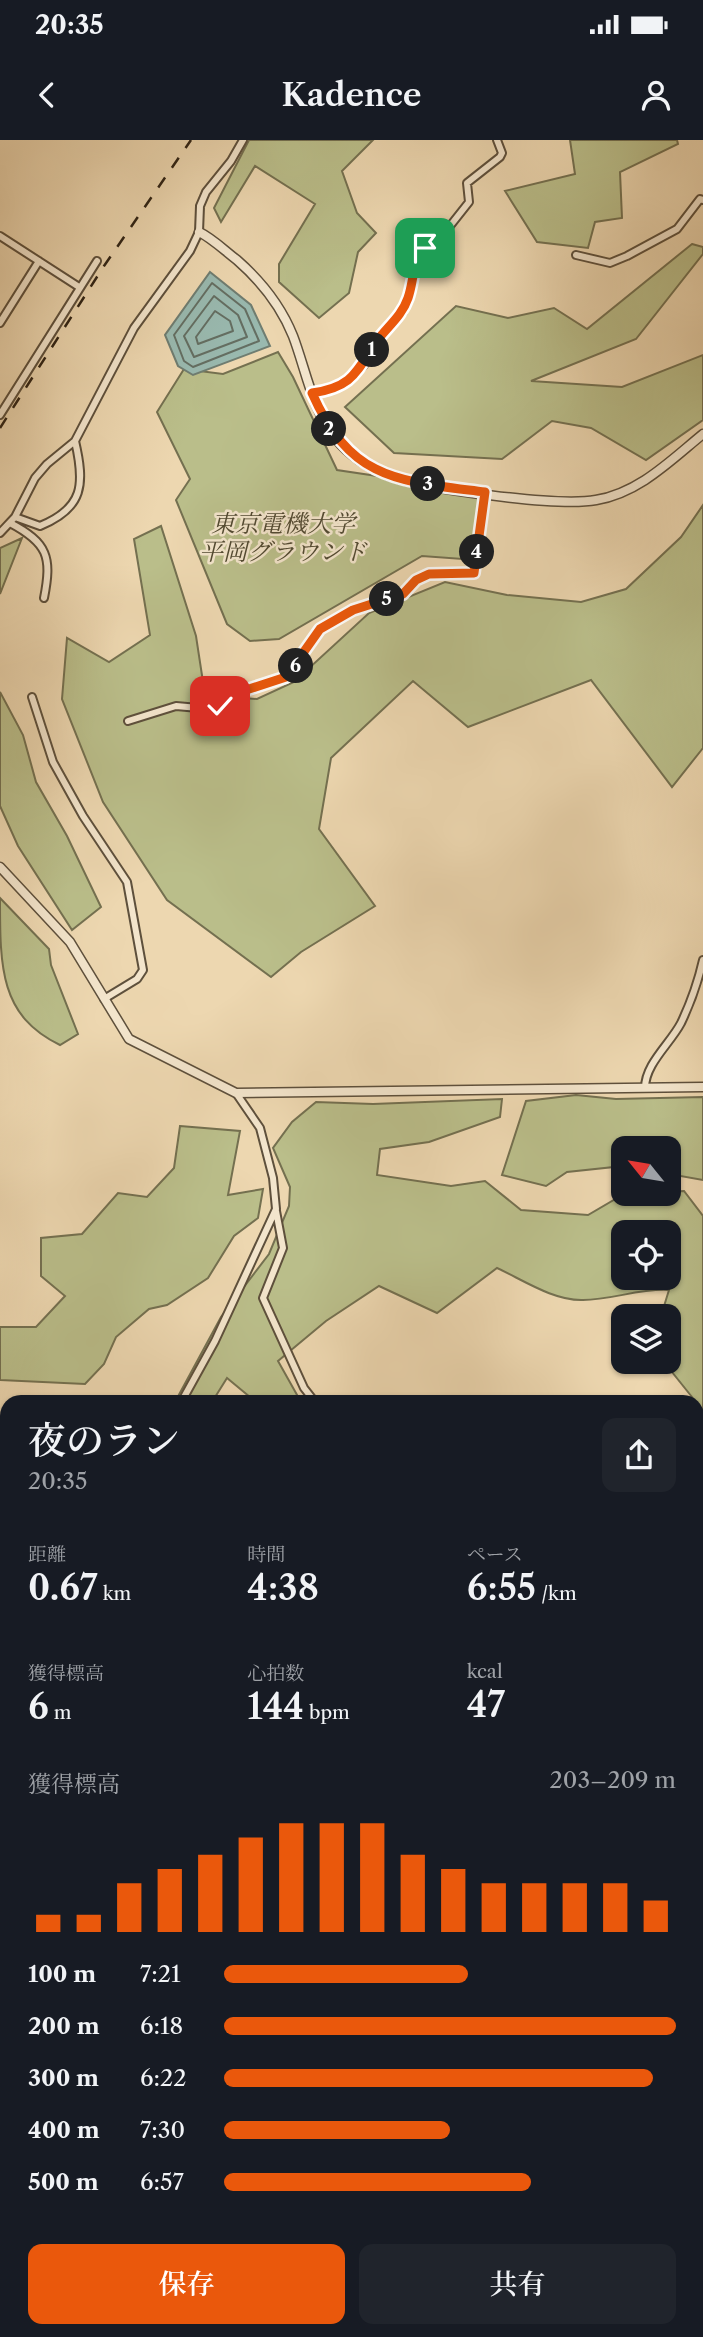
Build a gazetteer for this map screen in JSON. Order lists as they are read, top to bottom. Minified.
{"parks":["東京電機大学 平岡グラウンド"],"north":"top left","page":{"status":"20:35","header":"Kadence","pins":["1","2","3","4","5","6"],"heading":["夜のラン","20:35"],"stats":[["距離","0.67 km"],["時間","4:38"],["ペース","6:55 /km"],["獲得標高","6 m"],["心拍数","144 bpm"],["kcal","47"]],"chart":["獲得標高","203–209 m"],"list":[{"name":"100 m","note":"7:21"},{"name":"200 m","note":"6:18"},{"name":"300 m","note":"6:22"},{"name":"400 m","note":"7:30"},{"name":"500 m","note":"6:57"}],"buttons":["保存","共有"]}}
